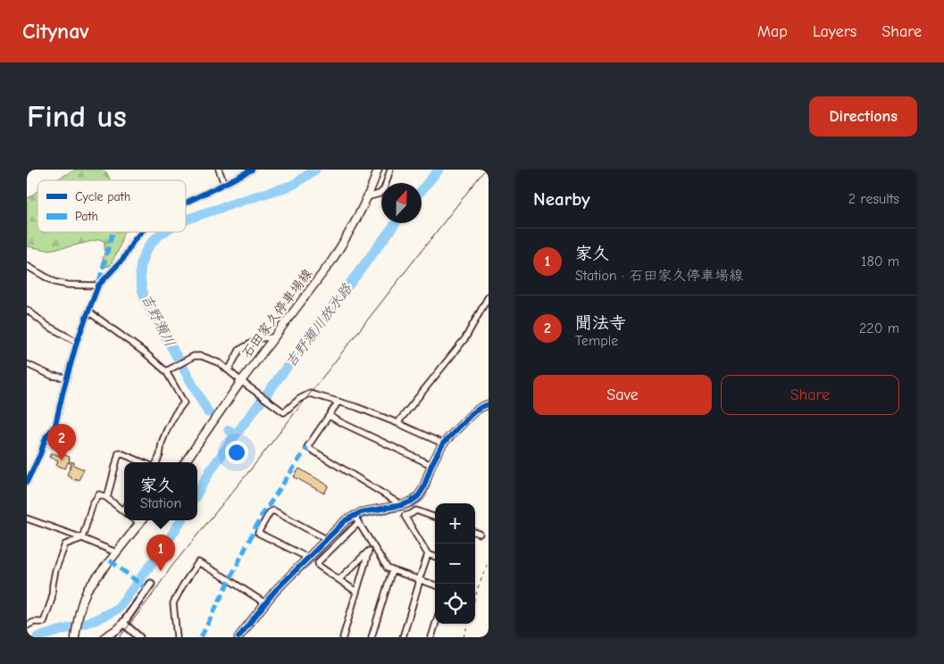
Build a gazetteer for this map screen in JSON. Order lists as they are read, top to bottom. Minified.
{"streets":{"main road":["石田家久停車場線"]},"water":["吉野瀬川","吉野瀬川放水路"],"legend":["Cycle path","Path"],"north":"top","page":{"header":"Citynav","nav":["Map","Layers","Share"],"buttons":["Directions",["Save","Share"]],"title":"Find us","heading":["Nearby","2 results"],"list":[{"mark":"1","name":"家久","note":"Station · 石田家久停車場線","value":"180 m"},{"mark":"2","name":"聞法寺","note":"Temple","value":"220 m"}],"pins":["2","1"],"popup":["家久","Station"],"map_buttons":["+","−"]}}
